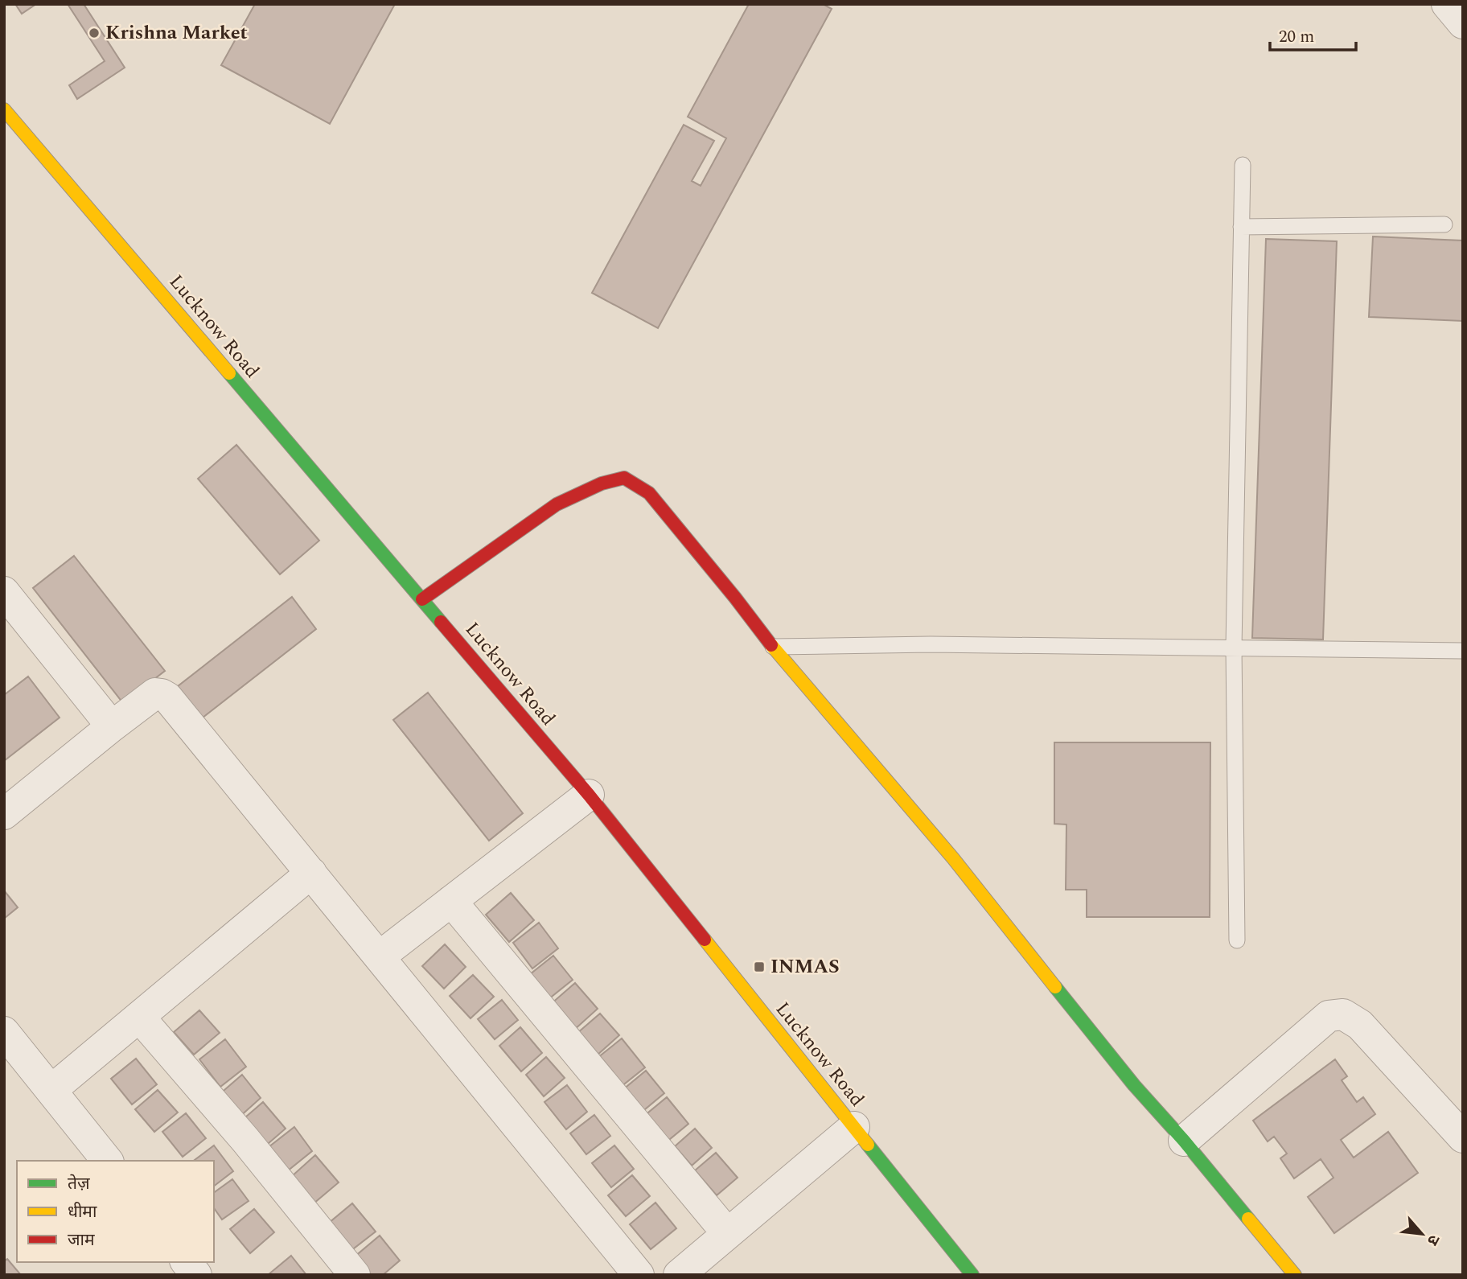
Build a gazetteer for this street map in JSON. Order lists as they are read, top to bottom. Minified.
{"streets":{"street":["Lucknow Road"]},"places":{"other":["Krishna Market"],"transit":["INMAS"]},"legend":["तेज़","धीमा","जाम"],"scale_bar":"20 m","north":"bottom right"}
